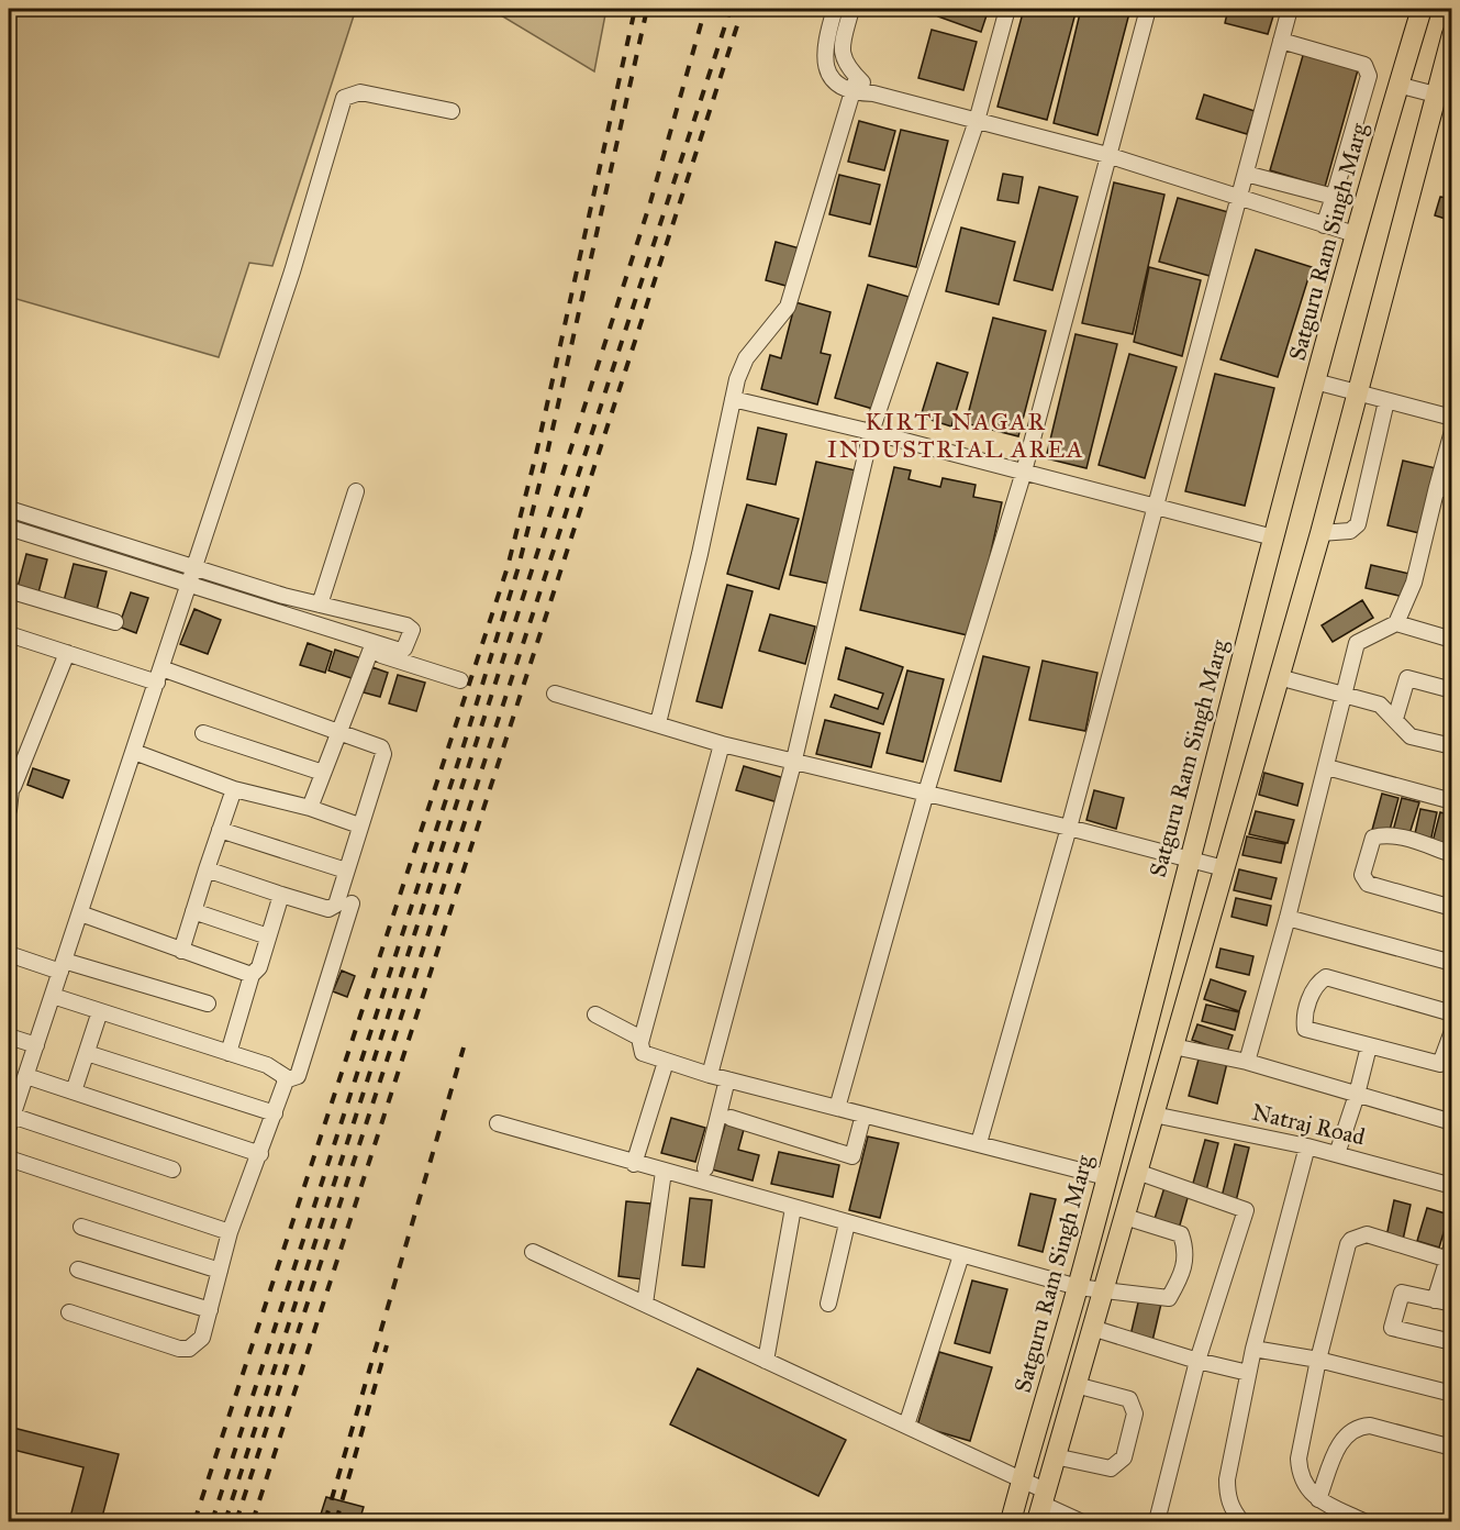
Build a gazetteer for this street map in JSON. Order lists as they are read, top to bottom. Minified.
{"streets":{"main road":["Satguru Ram Singh Marg"],"street":["Natraj Road"]},"districts":["KIRTI NAGAR INDUSTRIAL AREA"]}
